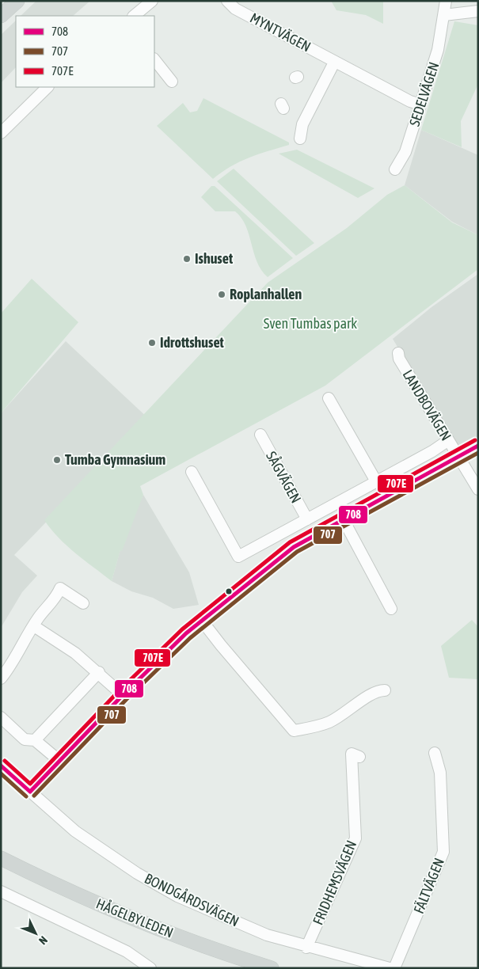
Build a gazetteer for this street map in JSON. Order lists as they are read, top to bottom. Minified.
{"streets":{"main road":["HÅGELBYLEDEN"],"street":["MYNTVÄGEN","SEDELVÄGEN","LANDBOVÄGEN","SÅGVÄGEN","FRIDHEMSVÄGEN","FÄLTVÄGEN","BONDGÅRDSVÄGEN"]},"crossings":[["MYNTVÄGEN","SEDELVÄGEN"],["FRIDHEMSVÄGEN","BONDGÅRDSVÄGEN"]],"parks":["Sven Tumbas park"],"places":["Ishuset","Roplanhallen","Idrottshuset","Tumba Gymnasium"],"lines":["transit line 707E","transit line 708","transit line 707"],"legend":["708","707","707E"],"north":"bottom right"}
